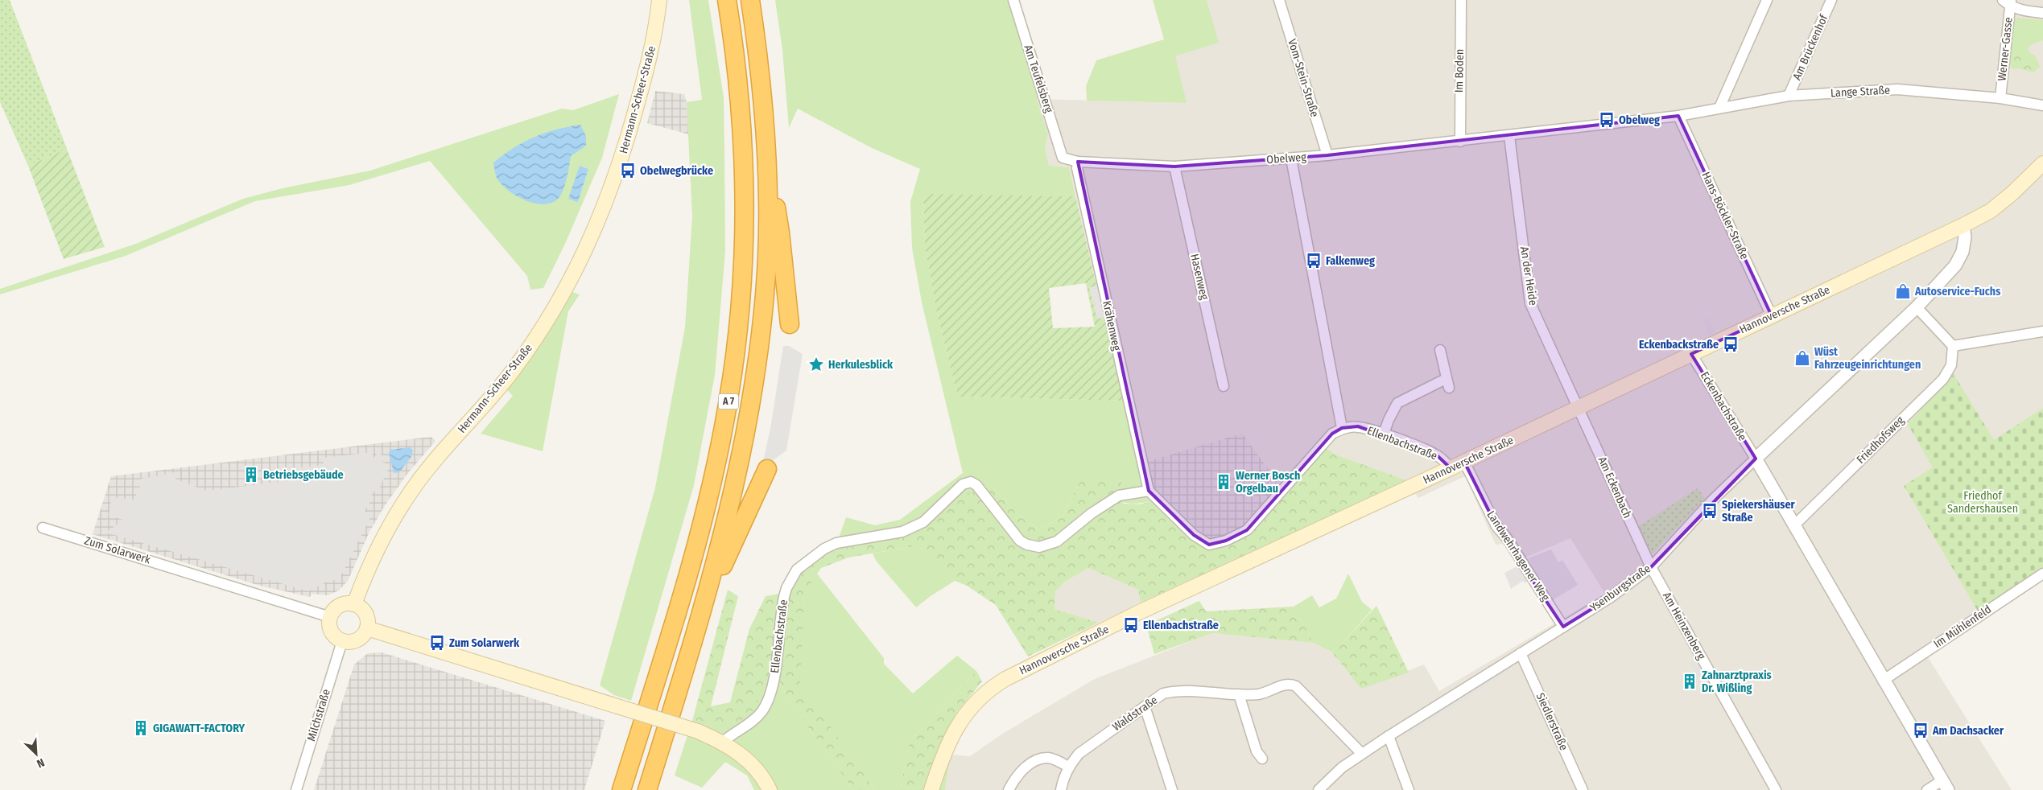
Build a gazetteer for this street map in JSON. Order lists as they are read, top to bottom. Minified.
{"streets":{"highway":["A 7"],"main road":["Hermann-Scheer-Straße","Hannoversche Straße"],"street":["Am Brückenhof","Werner-Gasse","Im Boden","Vom-Stein-Straße","Am Teufelsberg","Lange Straße","Obelweg","Hans-Böckler-Straße","An der Heide","Hasenweg","Krähenweg","Eckenbachstraße","Friedhofsweg","Ellenbachstraße","Am Eckenbach","Zum Solarwerk","Landwehrhagener Weg","Ysenburgstraße","Am Heinzenberg","Im Mühlenfeld","Waldstraße","Milchstraße","Siedlerstraße"]},"crossings":[["Am Brückenhof","Lange Straße"],["Werner-Gasse","Lange Straße"],["Im Boden","Obelweg"],["Vom-Stein-Straße","Obelweg"],["Am Teufelsberg","Obelweg"],["Lange Straße","Obelweg"],["Lange Straße","Hans-Böckler-Straße"],["Hermann-Scheer-Straße","Zum Solarwerk"],["Hermann-Scheer-Straße","Milchstraße"],["Obelweg","Hans-Böckler-Straße"],["Obelweg","An der Heide"],["Obelweg","Hasenweg"],["Obelweg","Krähenweg"],["Hans-Böckler-Straße","Hannoversche Straße"],["An der Heide","Hannoversche Straße"],["An der Heide","Am Eckenbach"],["Hannoversche Straße","Eckenbachstraße"],["Hannoversche Straße","Ellenbachstraße"],["Hannoversche Straße","Am Eckenbach"],["Hannoversche Straße","Landwehrhagener Weg"],["Hannoversche Straße","Ysenburgstraße"],["Krähenweg","Ellenbachstraße"],["Eckenbachstraße","Ysenburgstraße"],["Am Eckenbach","Ysenburgstraße"],["Am Eckenbach","Am Heinzenberg"],["Zum Solarwerk","Milchstraße"],["Landwehrhagener Weg","Ysenburgstraße"],["Ysenburgstraße","Am Heinzenberg"],["Ysenburgstraße","Waldstraße"],["Ysenburgstraße","Siedlerstraße"]],"parks":["Friedhof Sandershausen"],"places":{"bus stop":["Obelweg","Obelwegbrücke","Falkenweg","Eckenbackstraße","Spiekershäuser Straße","Ellenbachstraße","Zum Solarwerk","Am Dachsacker"],"shop":["Autoservice-Fuchs","Wüst Fahrzeugeinrichtungen"],"place":["Herkulesblick"],"building":["Betriebsgebäude","Werner Bosch Orgelbau","Zahnarztpraxis Dr. Wißling","GIGAWATT-FACTORY"]},"north":"bottom right"}
